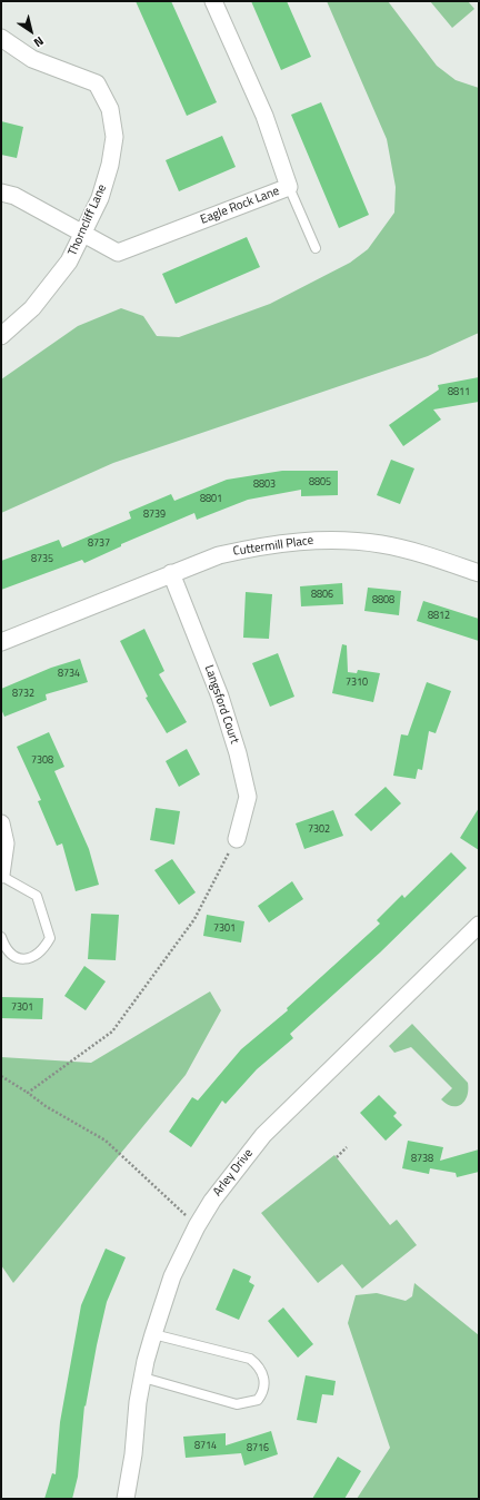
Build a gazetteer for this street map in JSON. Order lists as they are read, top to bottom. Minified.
{"streets":{"street":["Eagle Rock Lane","Thorncliff Lane","Cuttermill Place","Langsford Court","Arley Drive"]},"crossings":[["Eagle Rock Lane","Thorncliff Lane"],["Cuttermill Place","Langsford Court"]],"house_numbers":["8811","8805","8803","8801","8739","8737","8735","8806","8808","8812","8734","7310","8732","7308","7302","7301","7301","8738","8714","8716"],"north":"bottom right"}
